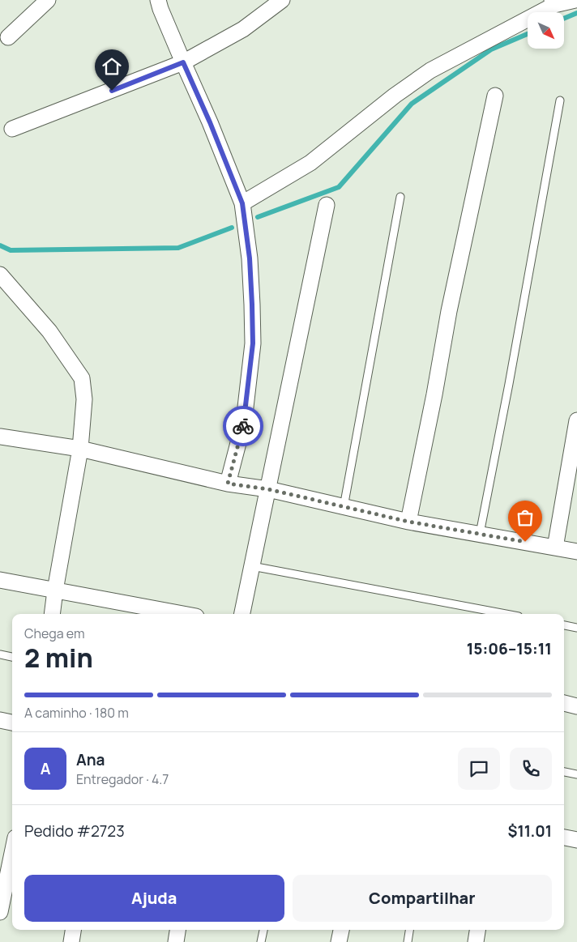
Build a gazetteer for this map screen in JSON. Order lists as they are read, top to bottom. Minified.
{"north":"bottom right","page":{"heading":["2 min","Chega em","15:06–15:11"],"panel":["Ana","Entregador · 4.7","Pedido #2723","$11.01"],"bar":"A caminho · 180 m","round":"A","buttons":["Ajuda","Compartilhar"]}}
